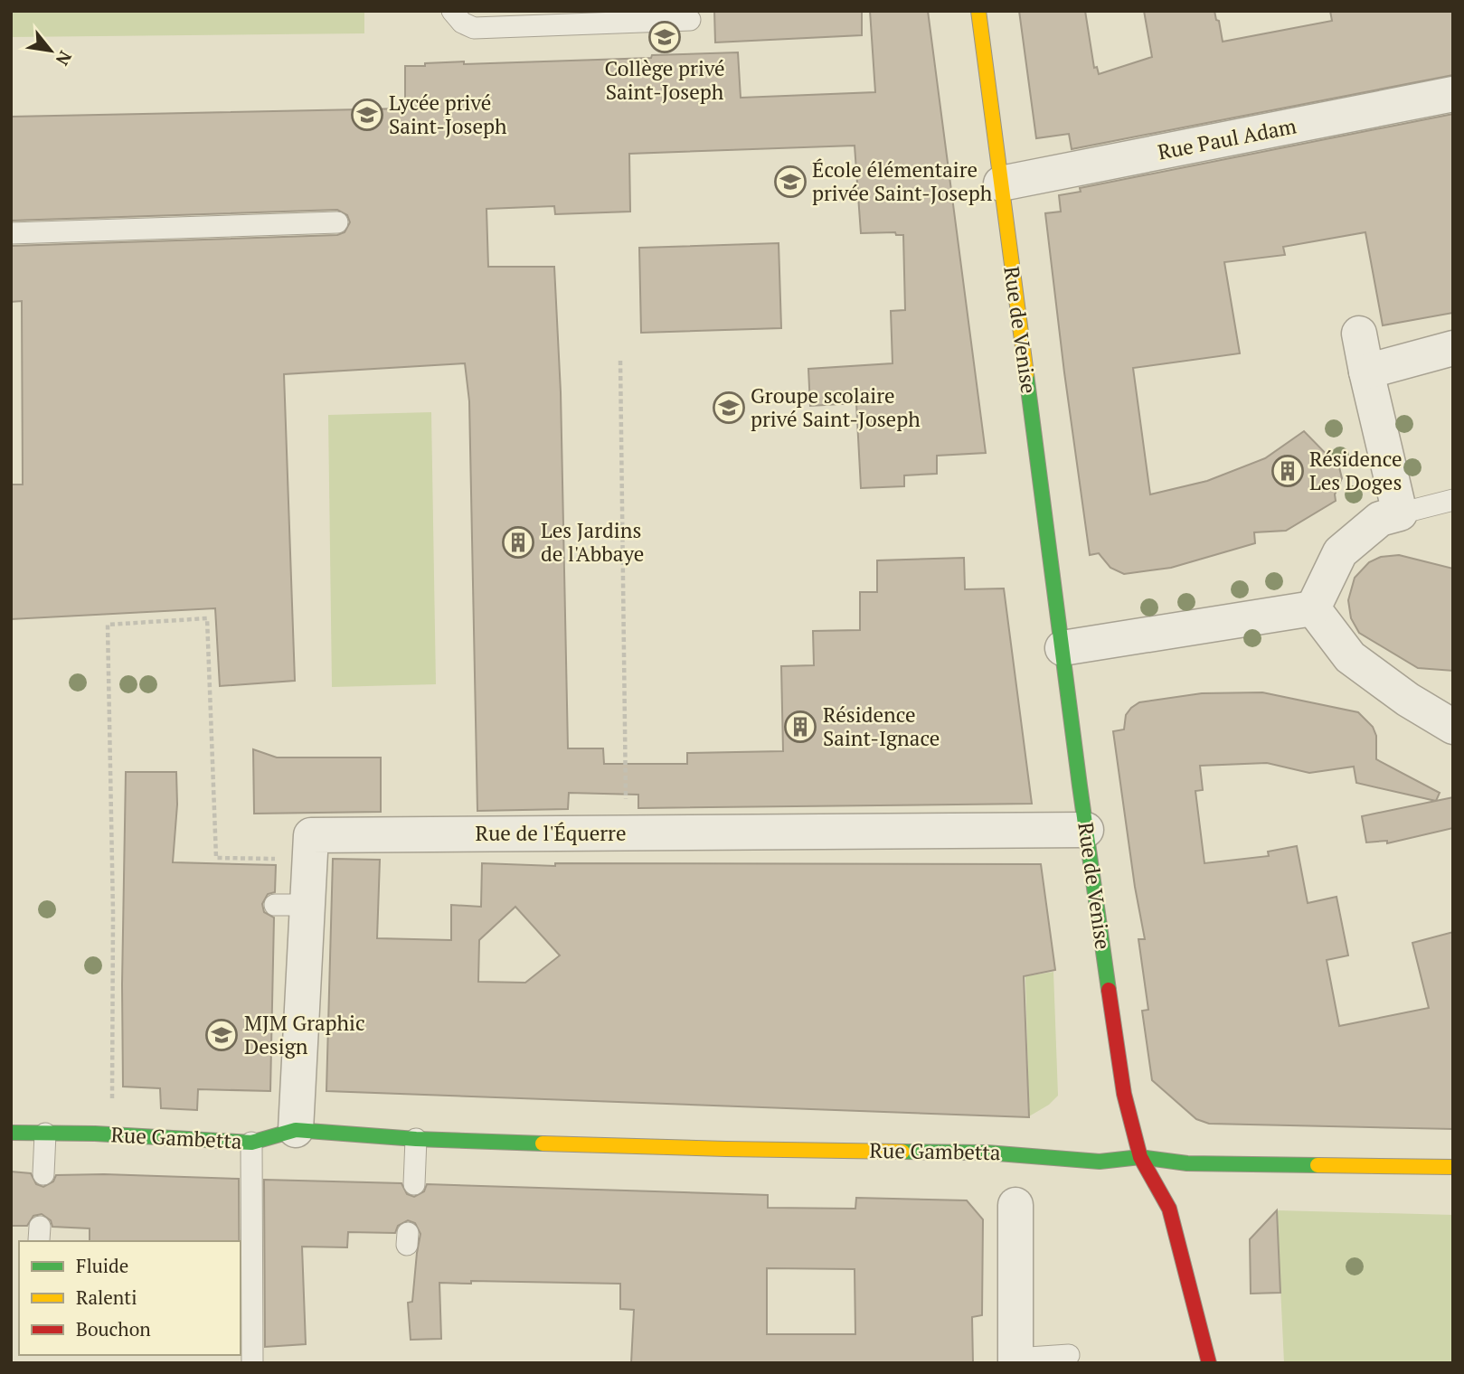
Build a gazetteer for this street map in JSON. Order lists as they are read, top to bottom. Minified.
{"streets":{"street":["Rue Paul Adam","Rue de Venise","Rue de l'Équerre","Rue Gambetta"]},"crossings":[["Rue Paul Adam","Rue de Venise"],["Rue de Venise","Rue de l'Équerre"],["Rue de Venise","Rue Gambetta"],["Rue de l'Équerre","Rue Gambetta"]],"places":{"school or university":["Collège privé Saint-Joseph","Lycée privé Saint-Joseph","École élémentaire privée Saint-Joseph","Groupe scolaire privé Saint-Joseph","MJM Graphic Design"],"building":["Résidence Les Doges","Les Jardins de l'Abbaye","Résidence Saint-Ignace"]},"legend":["Fluide","Ralenti","Bouchon"],"north":"bottom right"}
